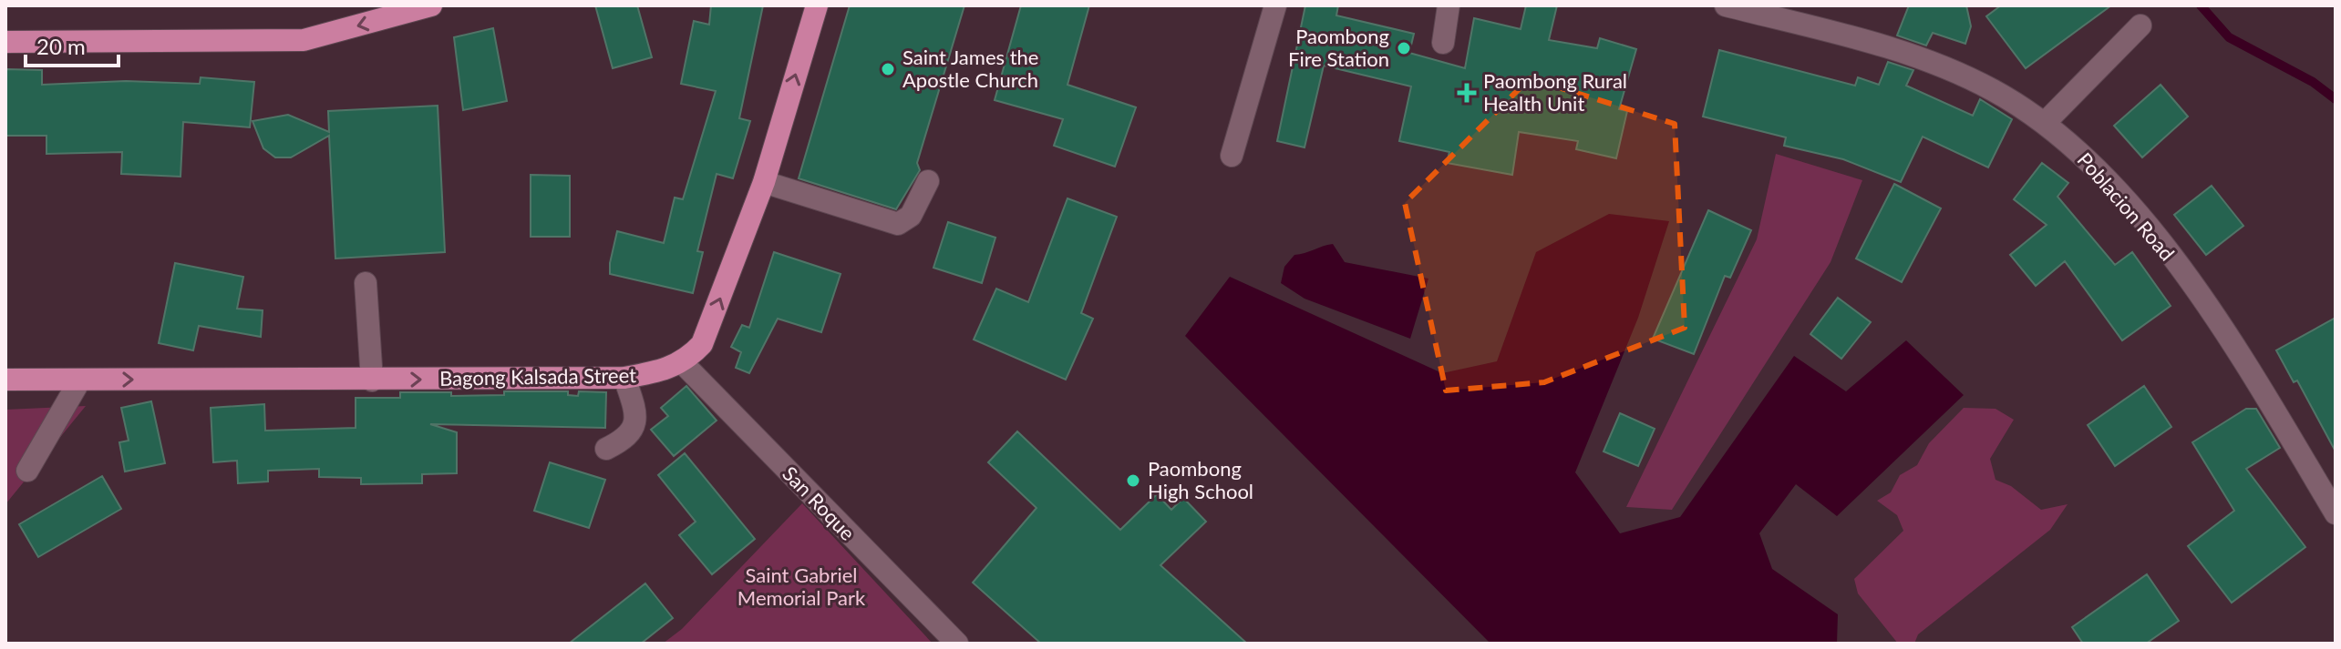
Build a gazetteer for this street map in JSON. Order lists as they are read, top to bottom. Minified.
{"streets":{"main road":["Bagong Kalsada Street"],"street":["Poblacion Road","San Roque"]},"crossings":[["Bagong Kalsada Street","San Roque"]],"one_way":["Bagong Kalsada Street"],"parks":["Saint Gabriel Memorial Park"],"places":{"other":["Paombong Fire Station","Saint James the Apostle Church","Paombong High School"],"health":["Paombong Rural Health Unit"]},"scale_bar":"20 m"}
